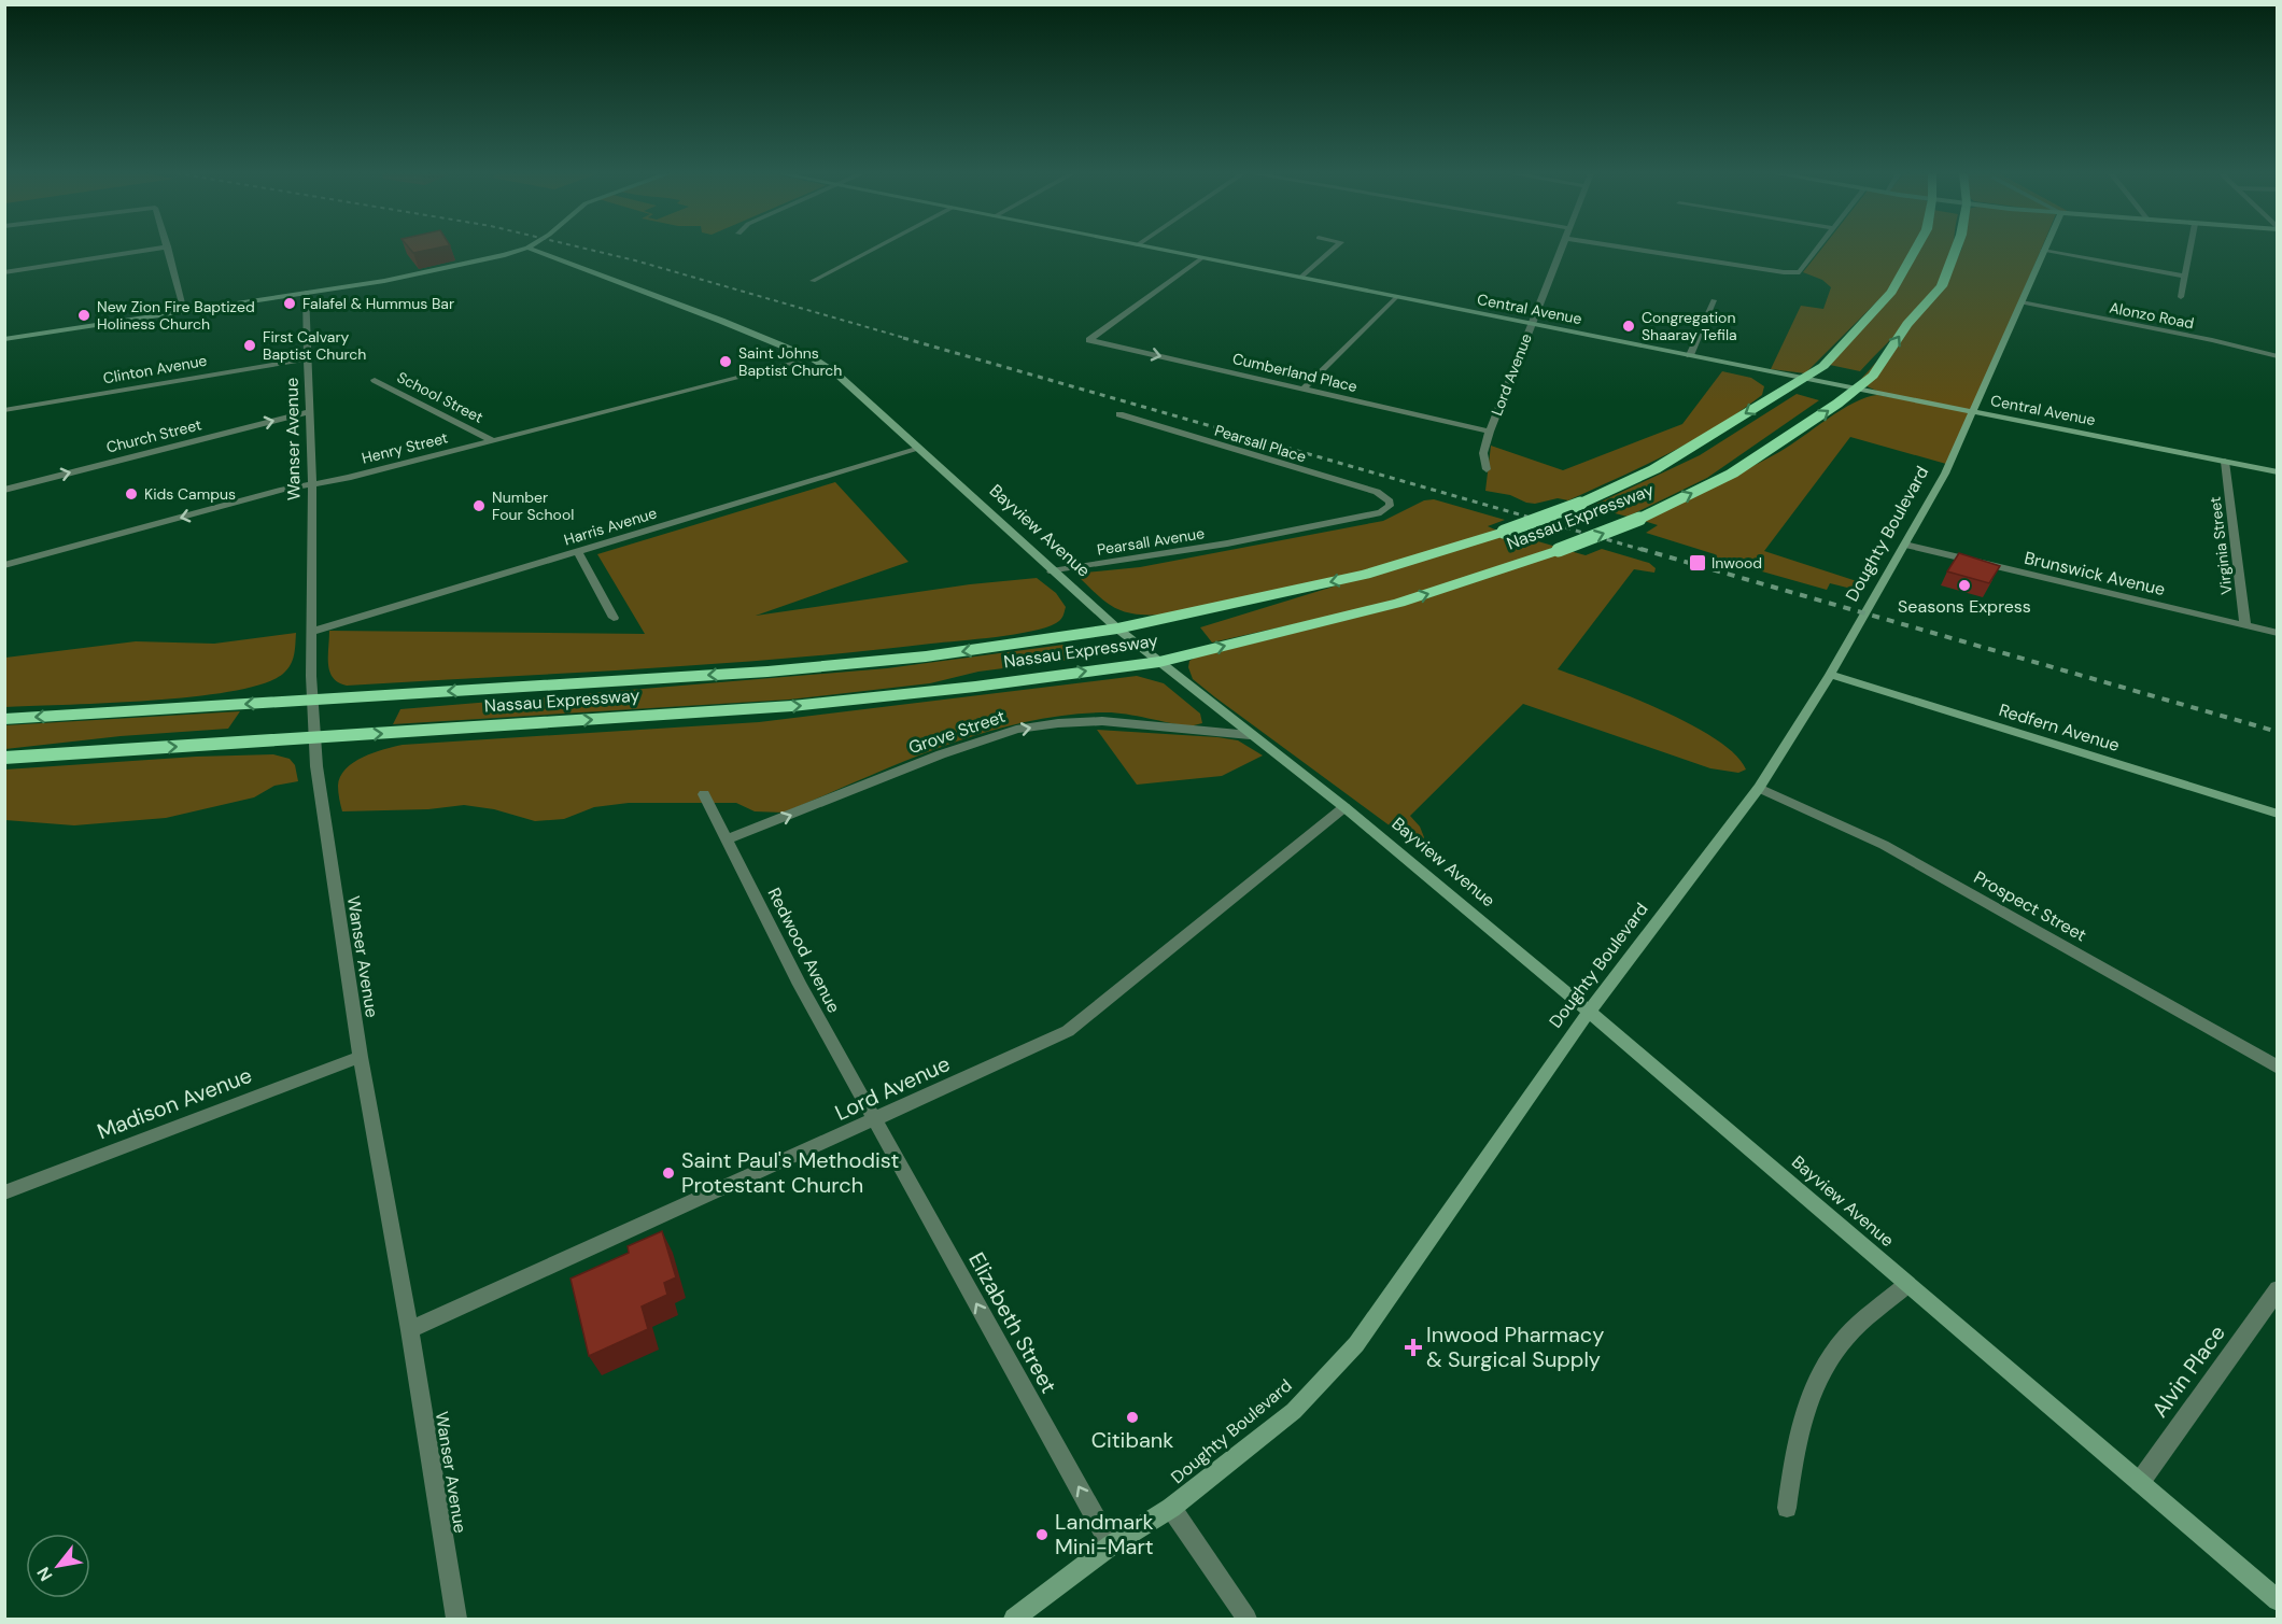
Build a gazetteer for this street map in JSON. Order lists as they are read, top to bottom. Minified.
{"streets":{"highway":["Nassau Expressway"],"street":["Central Avenue","Alonzo Road","Clinton Avenue","Cumberland Place","Lord Avenue","School Street","Church Street","Wanser Avenue","Pearsall Place","Henry Street","Harris Avenue","Bayview Avenue","Doughty Boulevard","Pearsall Avenue","Virginia Street","Brunswick Avenue","Redfern Avenue","Grove Street","Prospect Street","Redwood Avenue","Madison Avenue","Elizabeth Street","Alvin Place"]},"crossings":[["Central Avenue","Cumberland Place"],["Central Avenue","Lord Avenue"],["Central Avenue","Nassau Expressway"],["Central Avenue","Doughty Boulevard"],["Central Avenue","Virginia Street"],["Alonzo Road","Doughty Boulevard"],["Clinton Avenue","Wanser Avenue"],["Cumberland Place","Lord Avenue"],["Lord Avenue","Wanser Avenue"],["Lord Avenue","Bayview Avenue"],["Lord Avenue","Redwood Avenue"],["Lord Avenue","Elizabeth Street"],["School Street","Henry Street"],["Church Street","Wanser Avenue"],["Wanser Avenue","Henry Street"],["Wanser Avenue","Nassau Expressway"],["Wanser Avenue","Harris Avenue"],["Wanser Avenue","Madison Avenue"],["Pearsall Place","Pearsall Avenue"],["Henry Street","Bayview Avenue"],["Nassau Expressway","Bayview Avenue"],["Harris Avenue","Bayview Avenue"],["Bayview Avenue","Doughty Boulevard"],["Bayview Avenue","Pearsall Avenue"],["Bayview Avenue","Grove Street"],["Bayview Avenue","Alvin Place"],["Doughty Boulevard","Brunswick Avenue"],["Doughty Boulevard","Redfern Avenue"],["Doughty Boulevard","Prospect Street"],["Doughty Boulevard","Elizabeth Street"],["Virginia Street","Brunswick Avenue"],["Grove Street","Redwood Avenue"],["Redwood Avenue","Elizabeth Street"]],"one_way":["Church Street","Henry Street","Grove Street","Elizabeth Street"],"places":{"other":["Falafel & Hummus Bar","New Zion Fire Baptized Holiness Church","Congregation Shaaray Tefila","First Calvary Baptist Church","Saint Johns Baptist Church","Kids Campus","Number Four School","Seasons Express","Saint Paul's Methodist Protestant Church","Citibank","Landmark Mini-Mart"],"transit":["Inwood"],"health":["Inwood Pharmacy & Surgical Supply"]},"north":"bottom left"}
